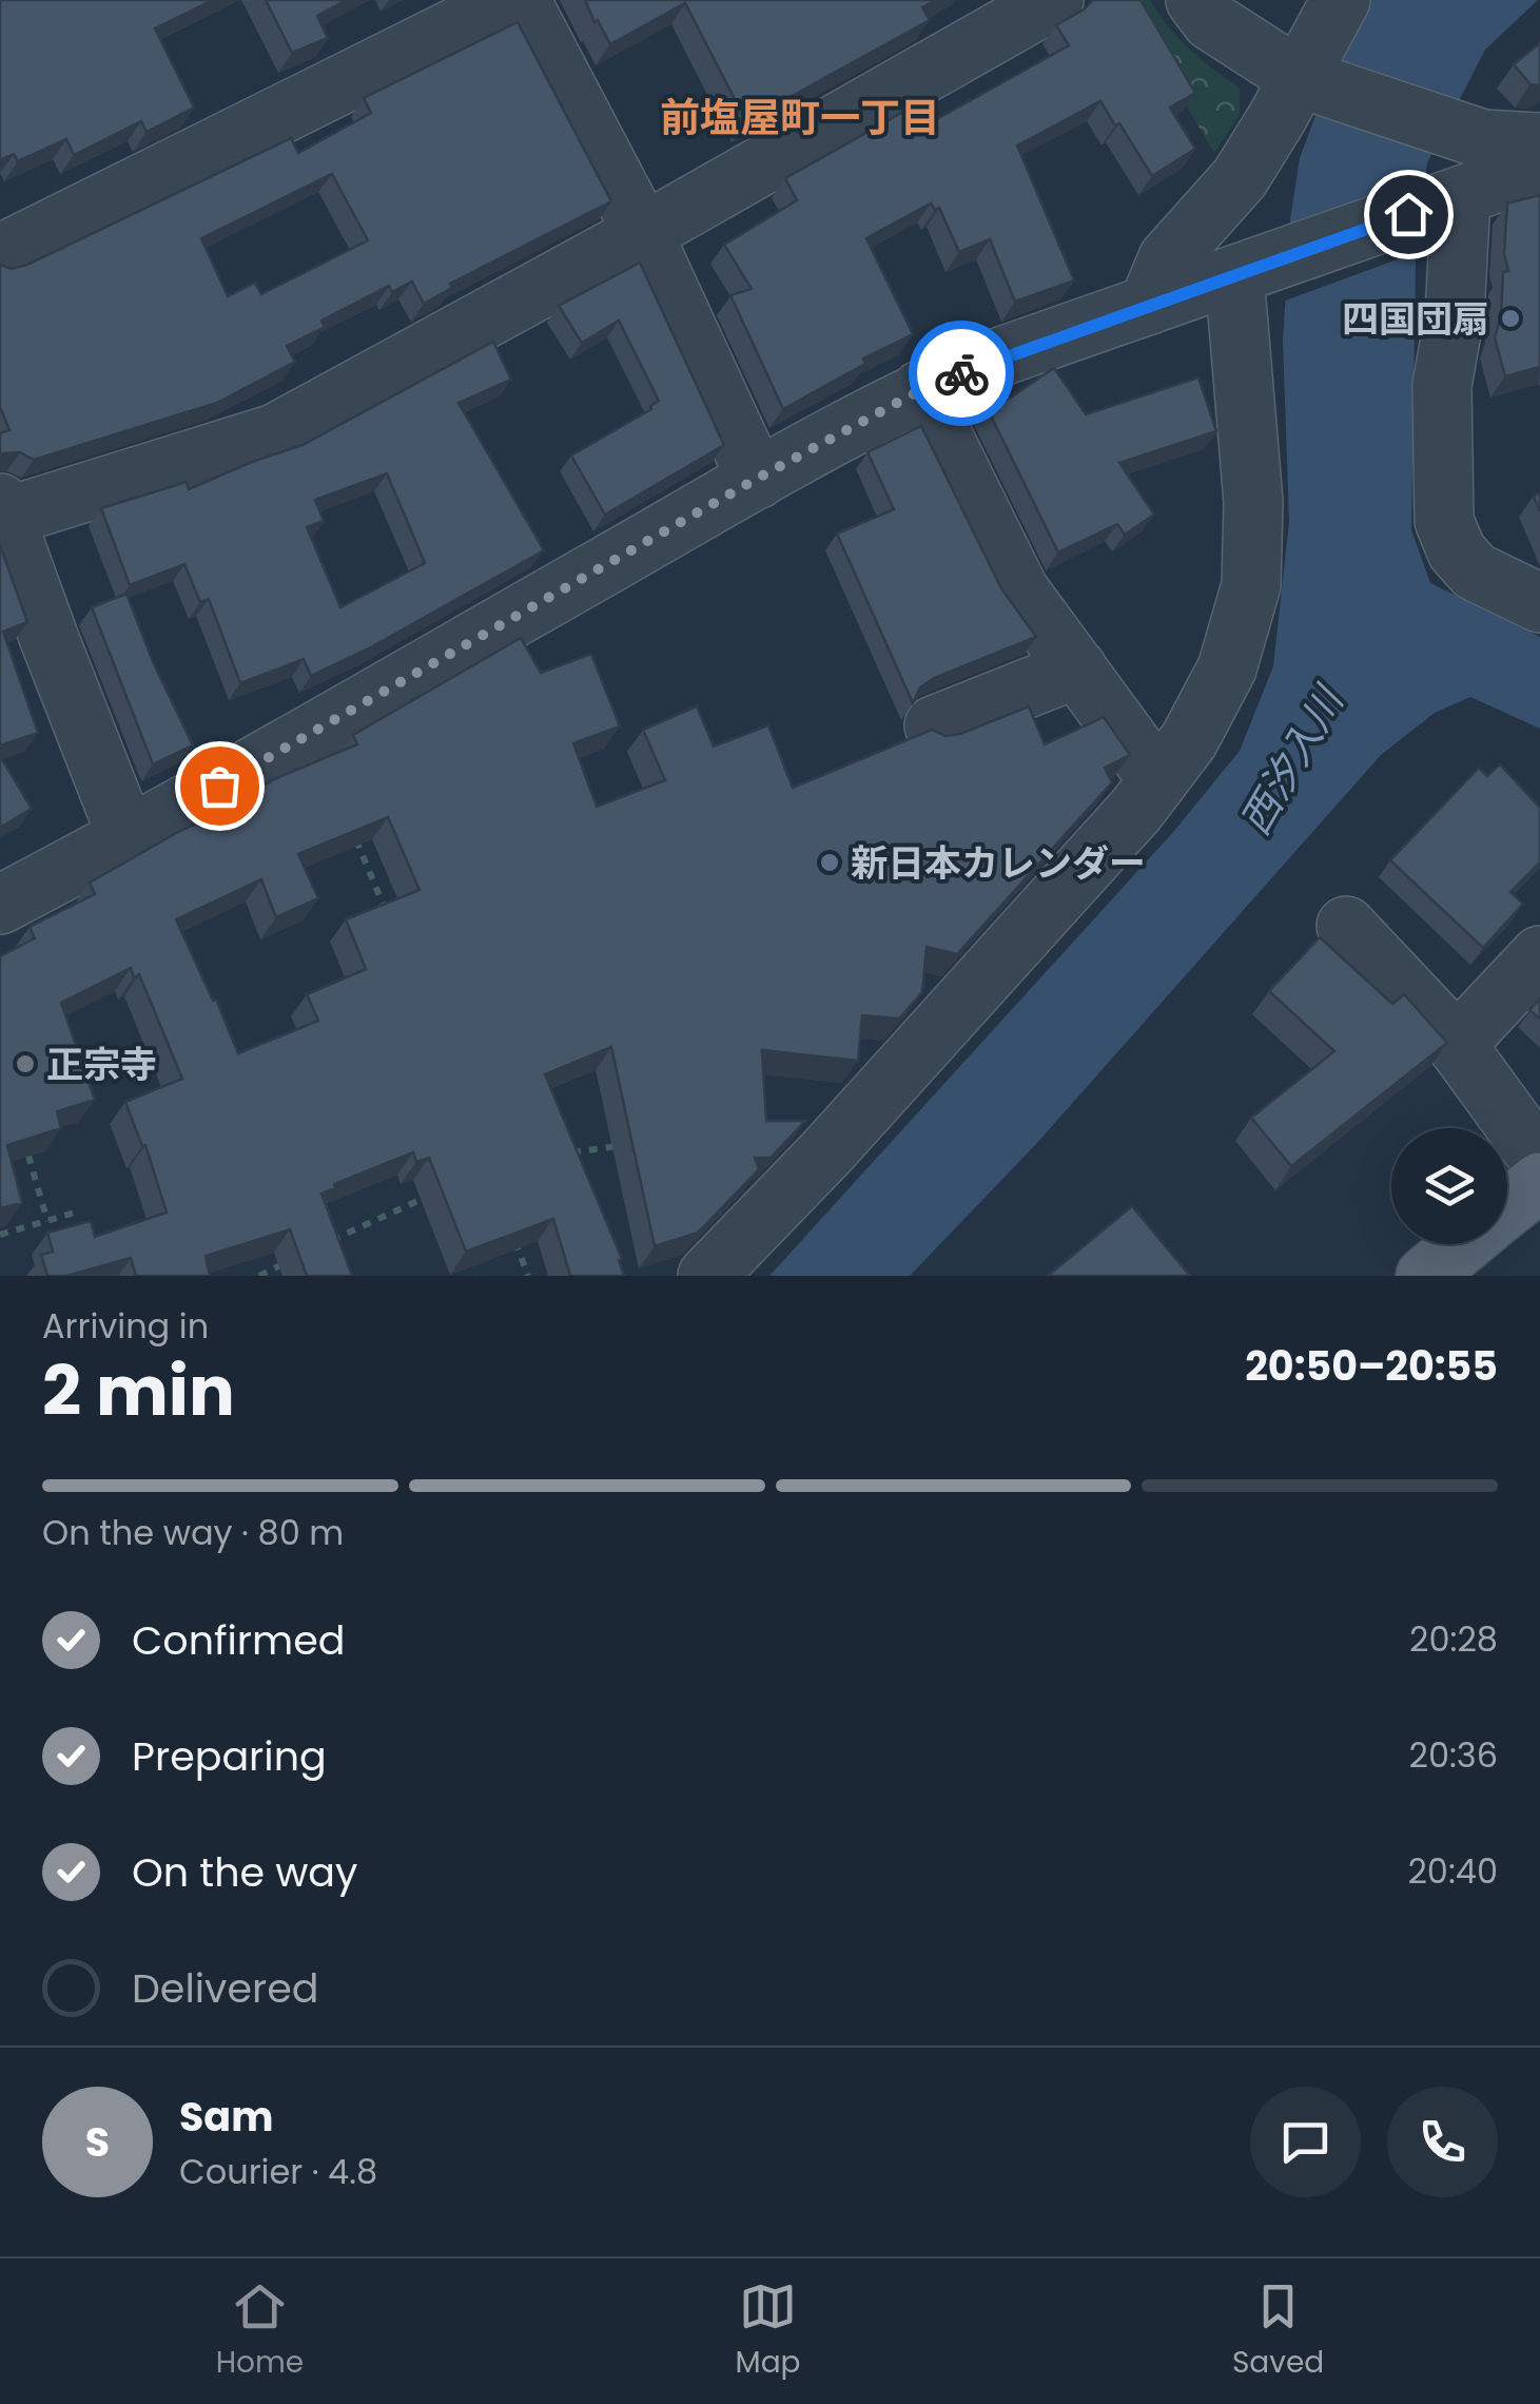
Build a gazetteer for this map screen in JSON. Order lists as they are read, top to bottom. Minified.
{"districts":["前塩屋町一丁目"],"water":["西汐入川"],"places":["四国団扇","新日本カレンダー","正宗寺"],"page":{"heading":["2 min","Arriving in","20:50–20:55"],"panel":["Sam","Courier · 4.8"],"bar":"On the way · 80 m","list":[["Confirmed","20:28"],["Preparing","20:36"],["On the way","20:40"],"Delivered"],"round":"S","tabs":["Home","Map","Saved"]}}
